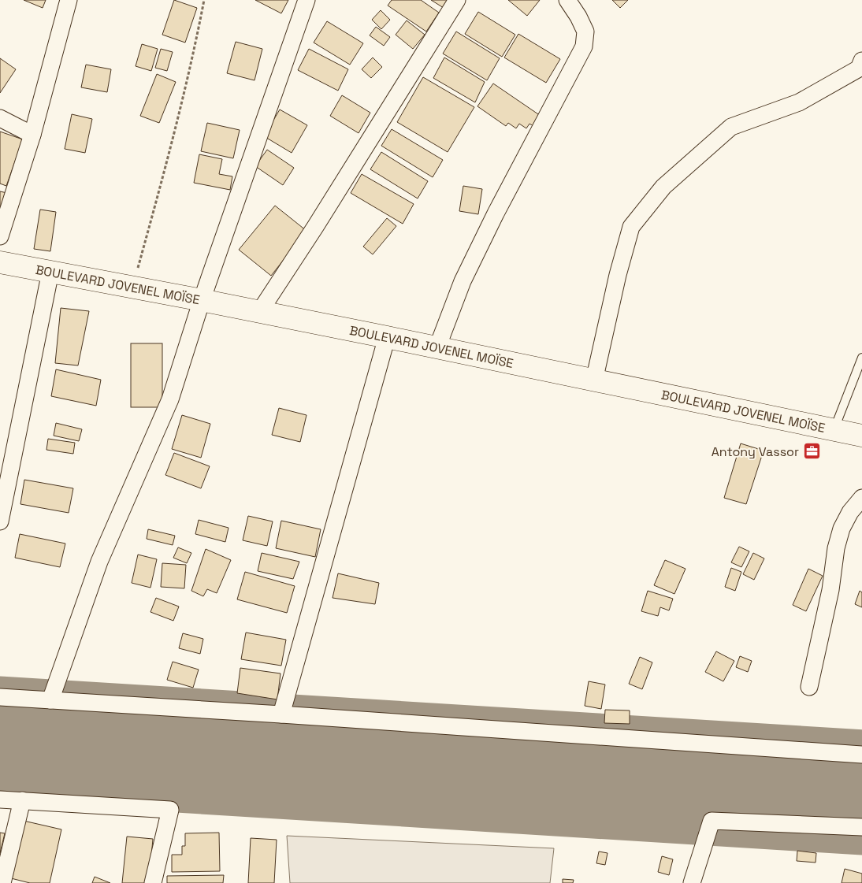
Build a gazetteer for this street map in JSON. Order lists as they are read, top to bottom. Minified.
{"streets":{"main road":["BOULEVARD JOVENEL MOÏSE"]},"places":{"office":["Antony Vassor"]}}
